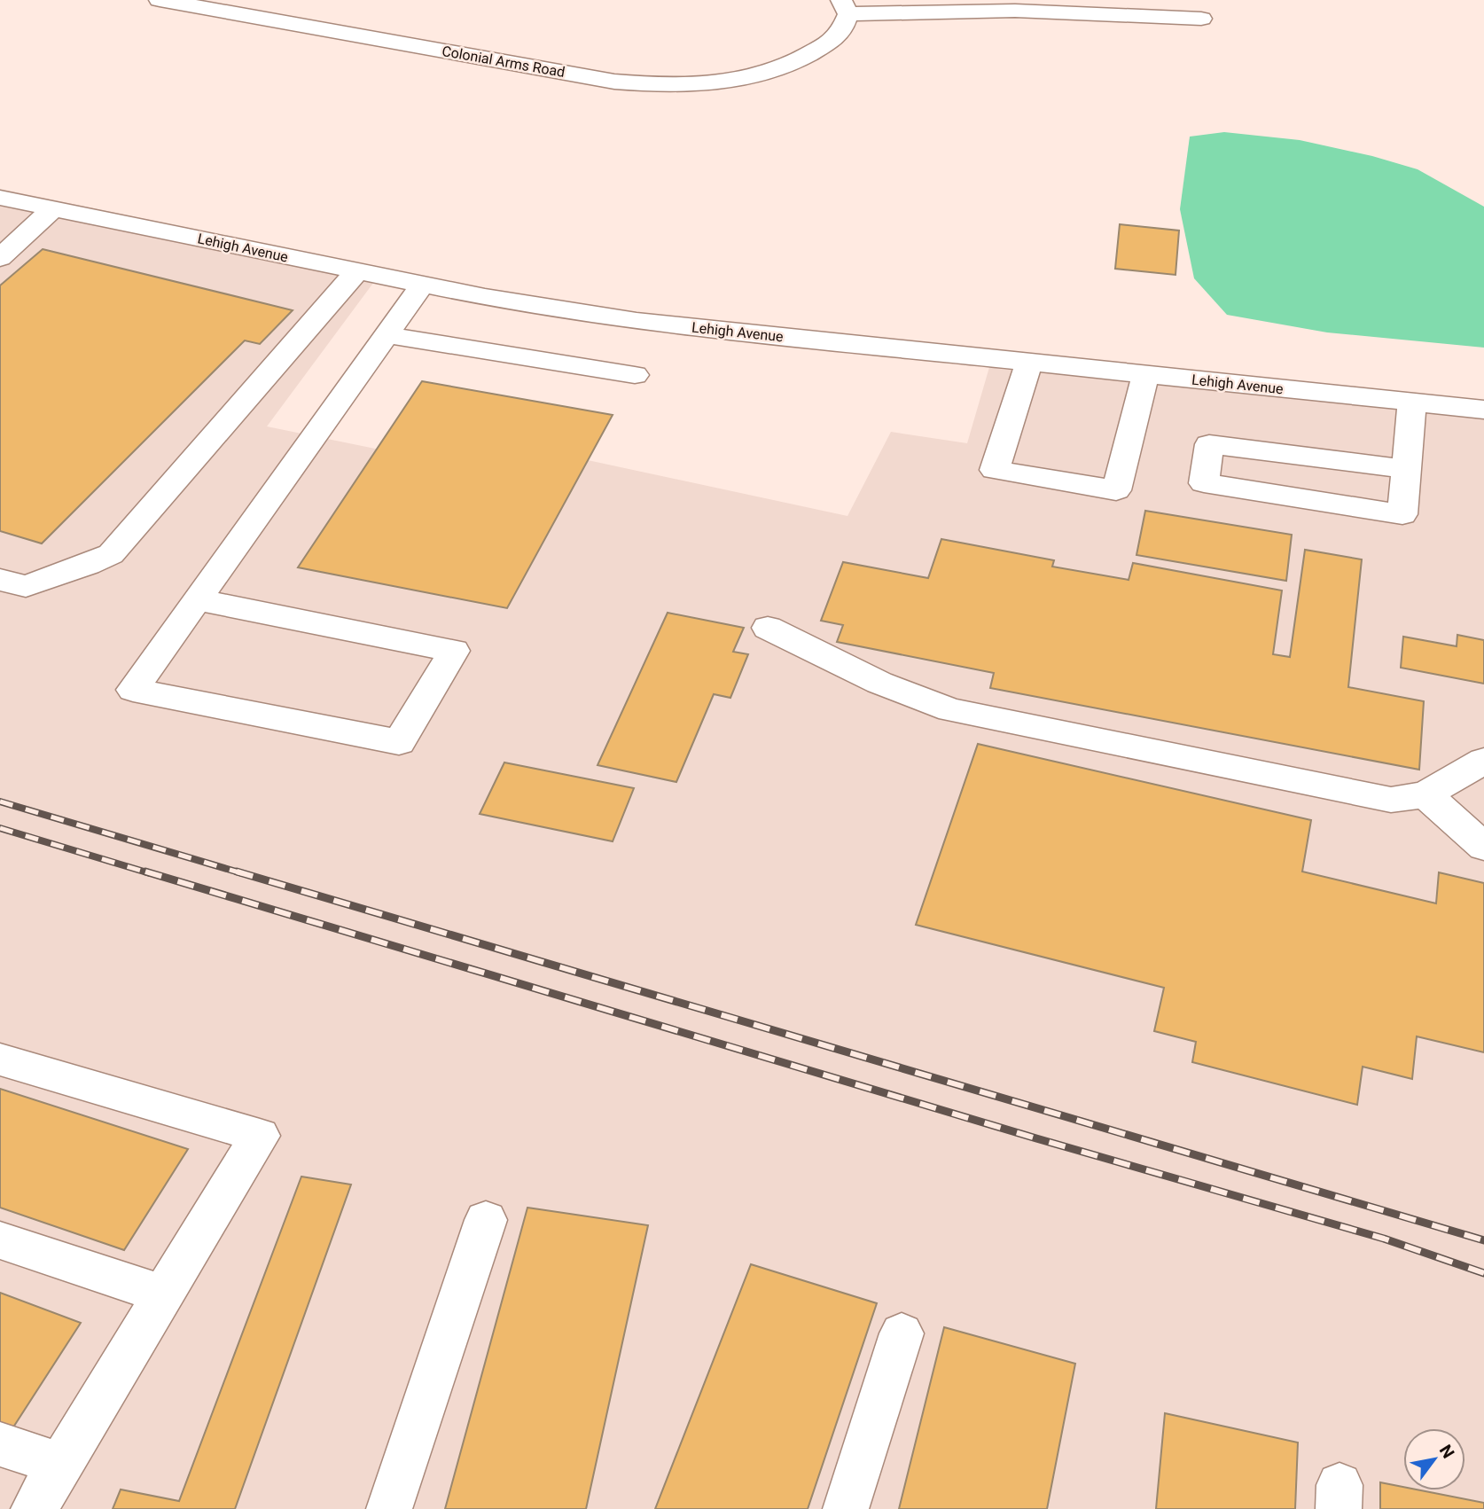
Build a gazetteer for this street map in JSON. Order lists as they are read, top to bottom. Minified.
{"streets":{"street":["Colonial Arms Road","Lehigh Avenue"]},"north":"top right"}
